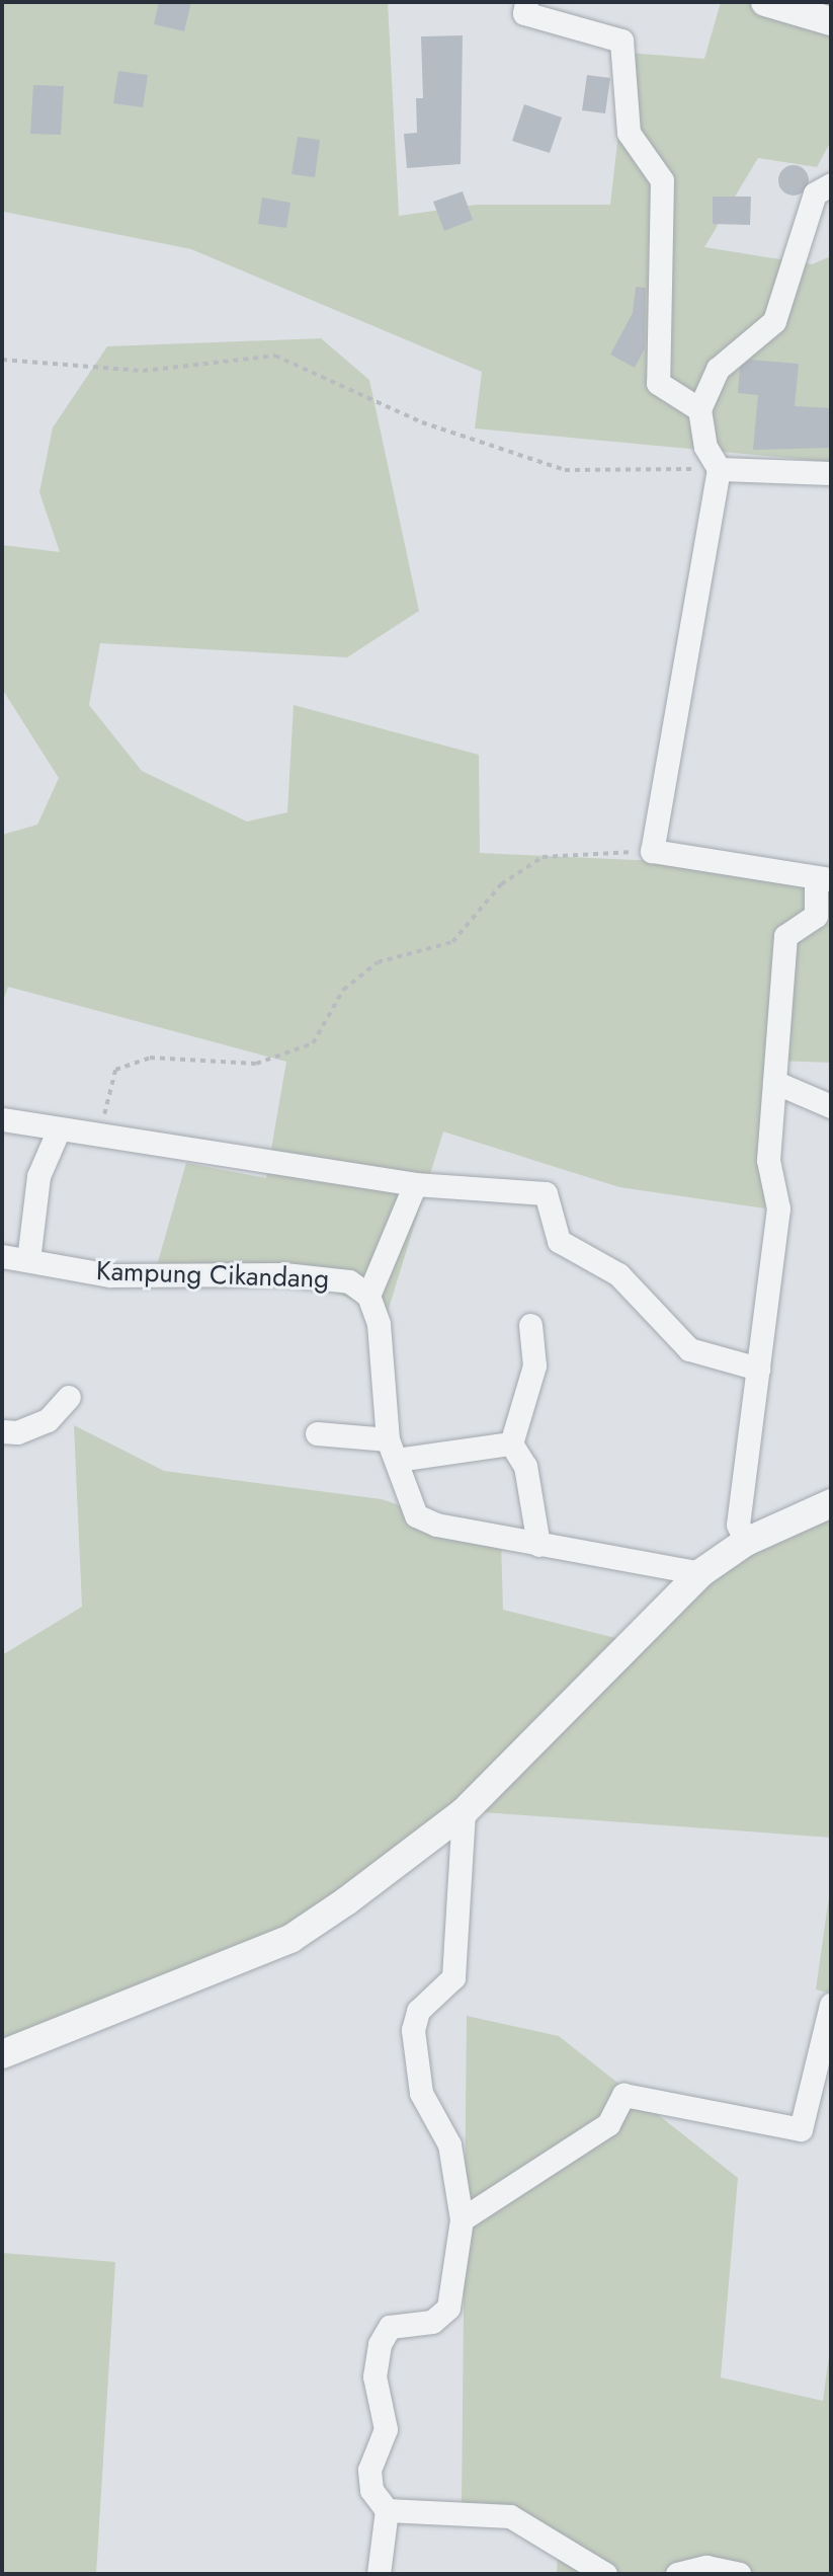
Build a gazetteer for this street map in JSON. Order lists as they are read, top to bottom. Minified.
{"streets":{"street":["Kampung Cikandang"]}}
